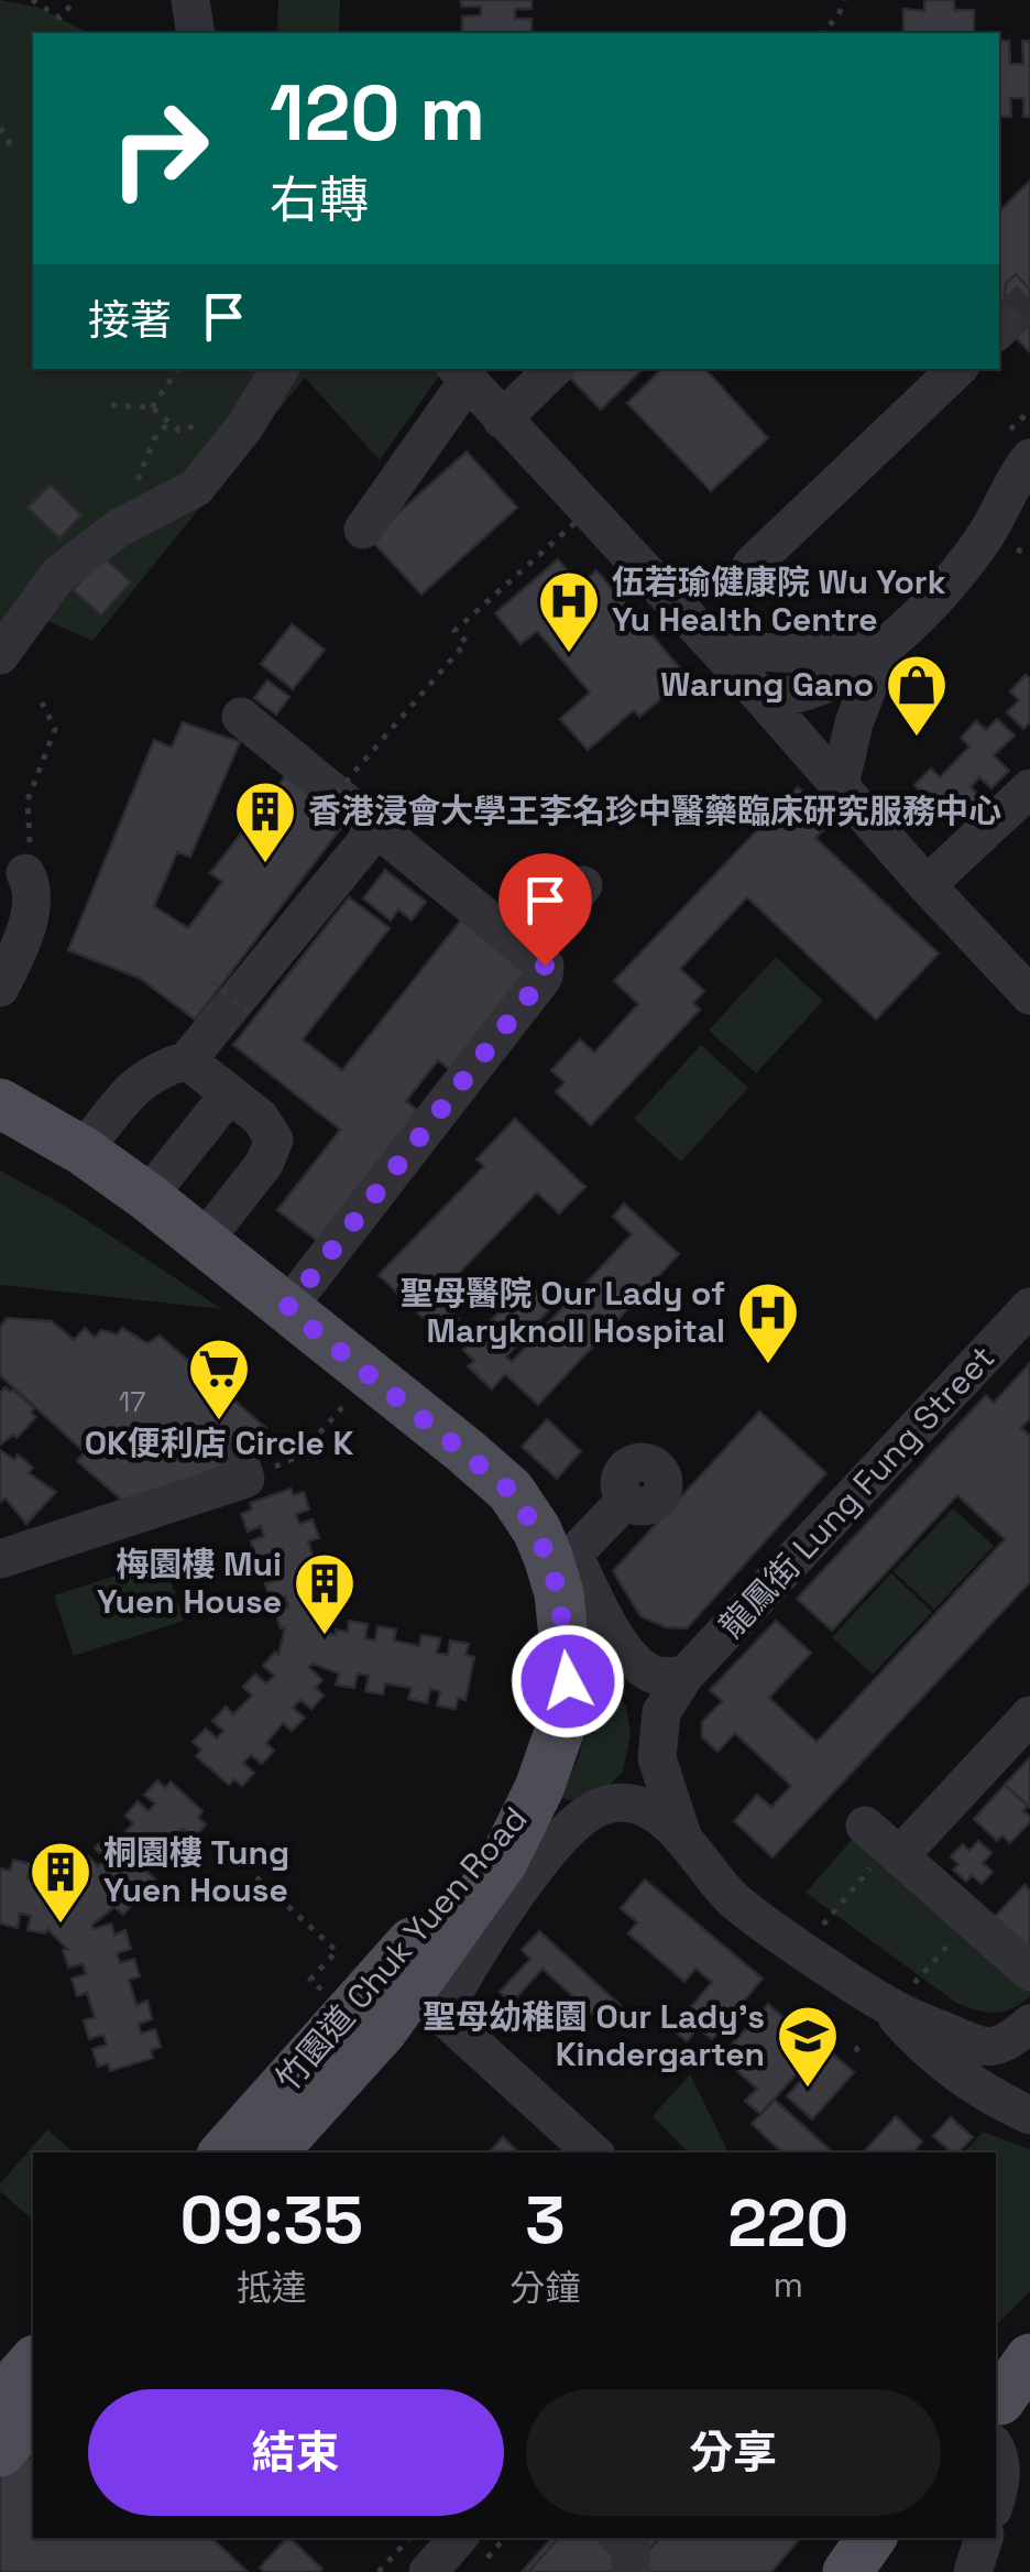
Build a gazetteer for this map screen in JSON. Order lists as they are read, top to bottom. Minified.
{"streets":{"main road":["竹園道 Chuk Yuen Road"],"street":["龍鳳街 Lung Fung Street"]},"places":{"hospital":["伍若瑜健康院 Wu York Yu Health Centre","聖母醫院 Our Lady of Maryknoll Hospital"],"shop":["Warung Gano"],"building":["香港浸會大學王李名珍中醫藥臨床研究服務中心","梅園樓 Mui Yuen House","桐園樓 Tung Yuen House"],"supermarket":["OK便利店 Circle K"],"school or university":["聖母幼稚園 Our Lady's Kindergarten"]},"house_numbers":["17"],"page":{"turn":["120 m","右轉"],"then":"接著","eta":["09:35","抵達","3","分鐘","220","m"],"buttons":["結束","分享"]}}
